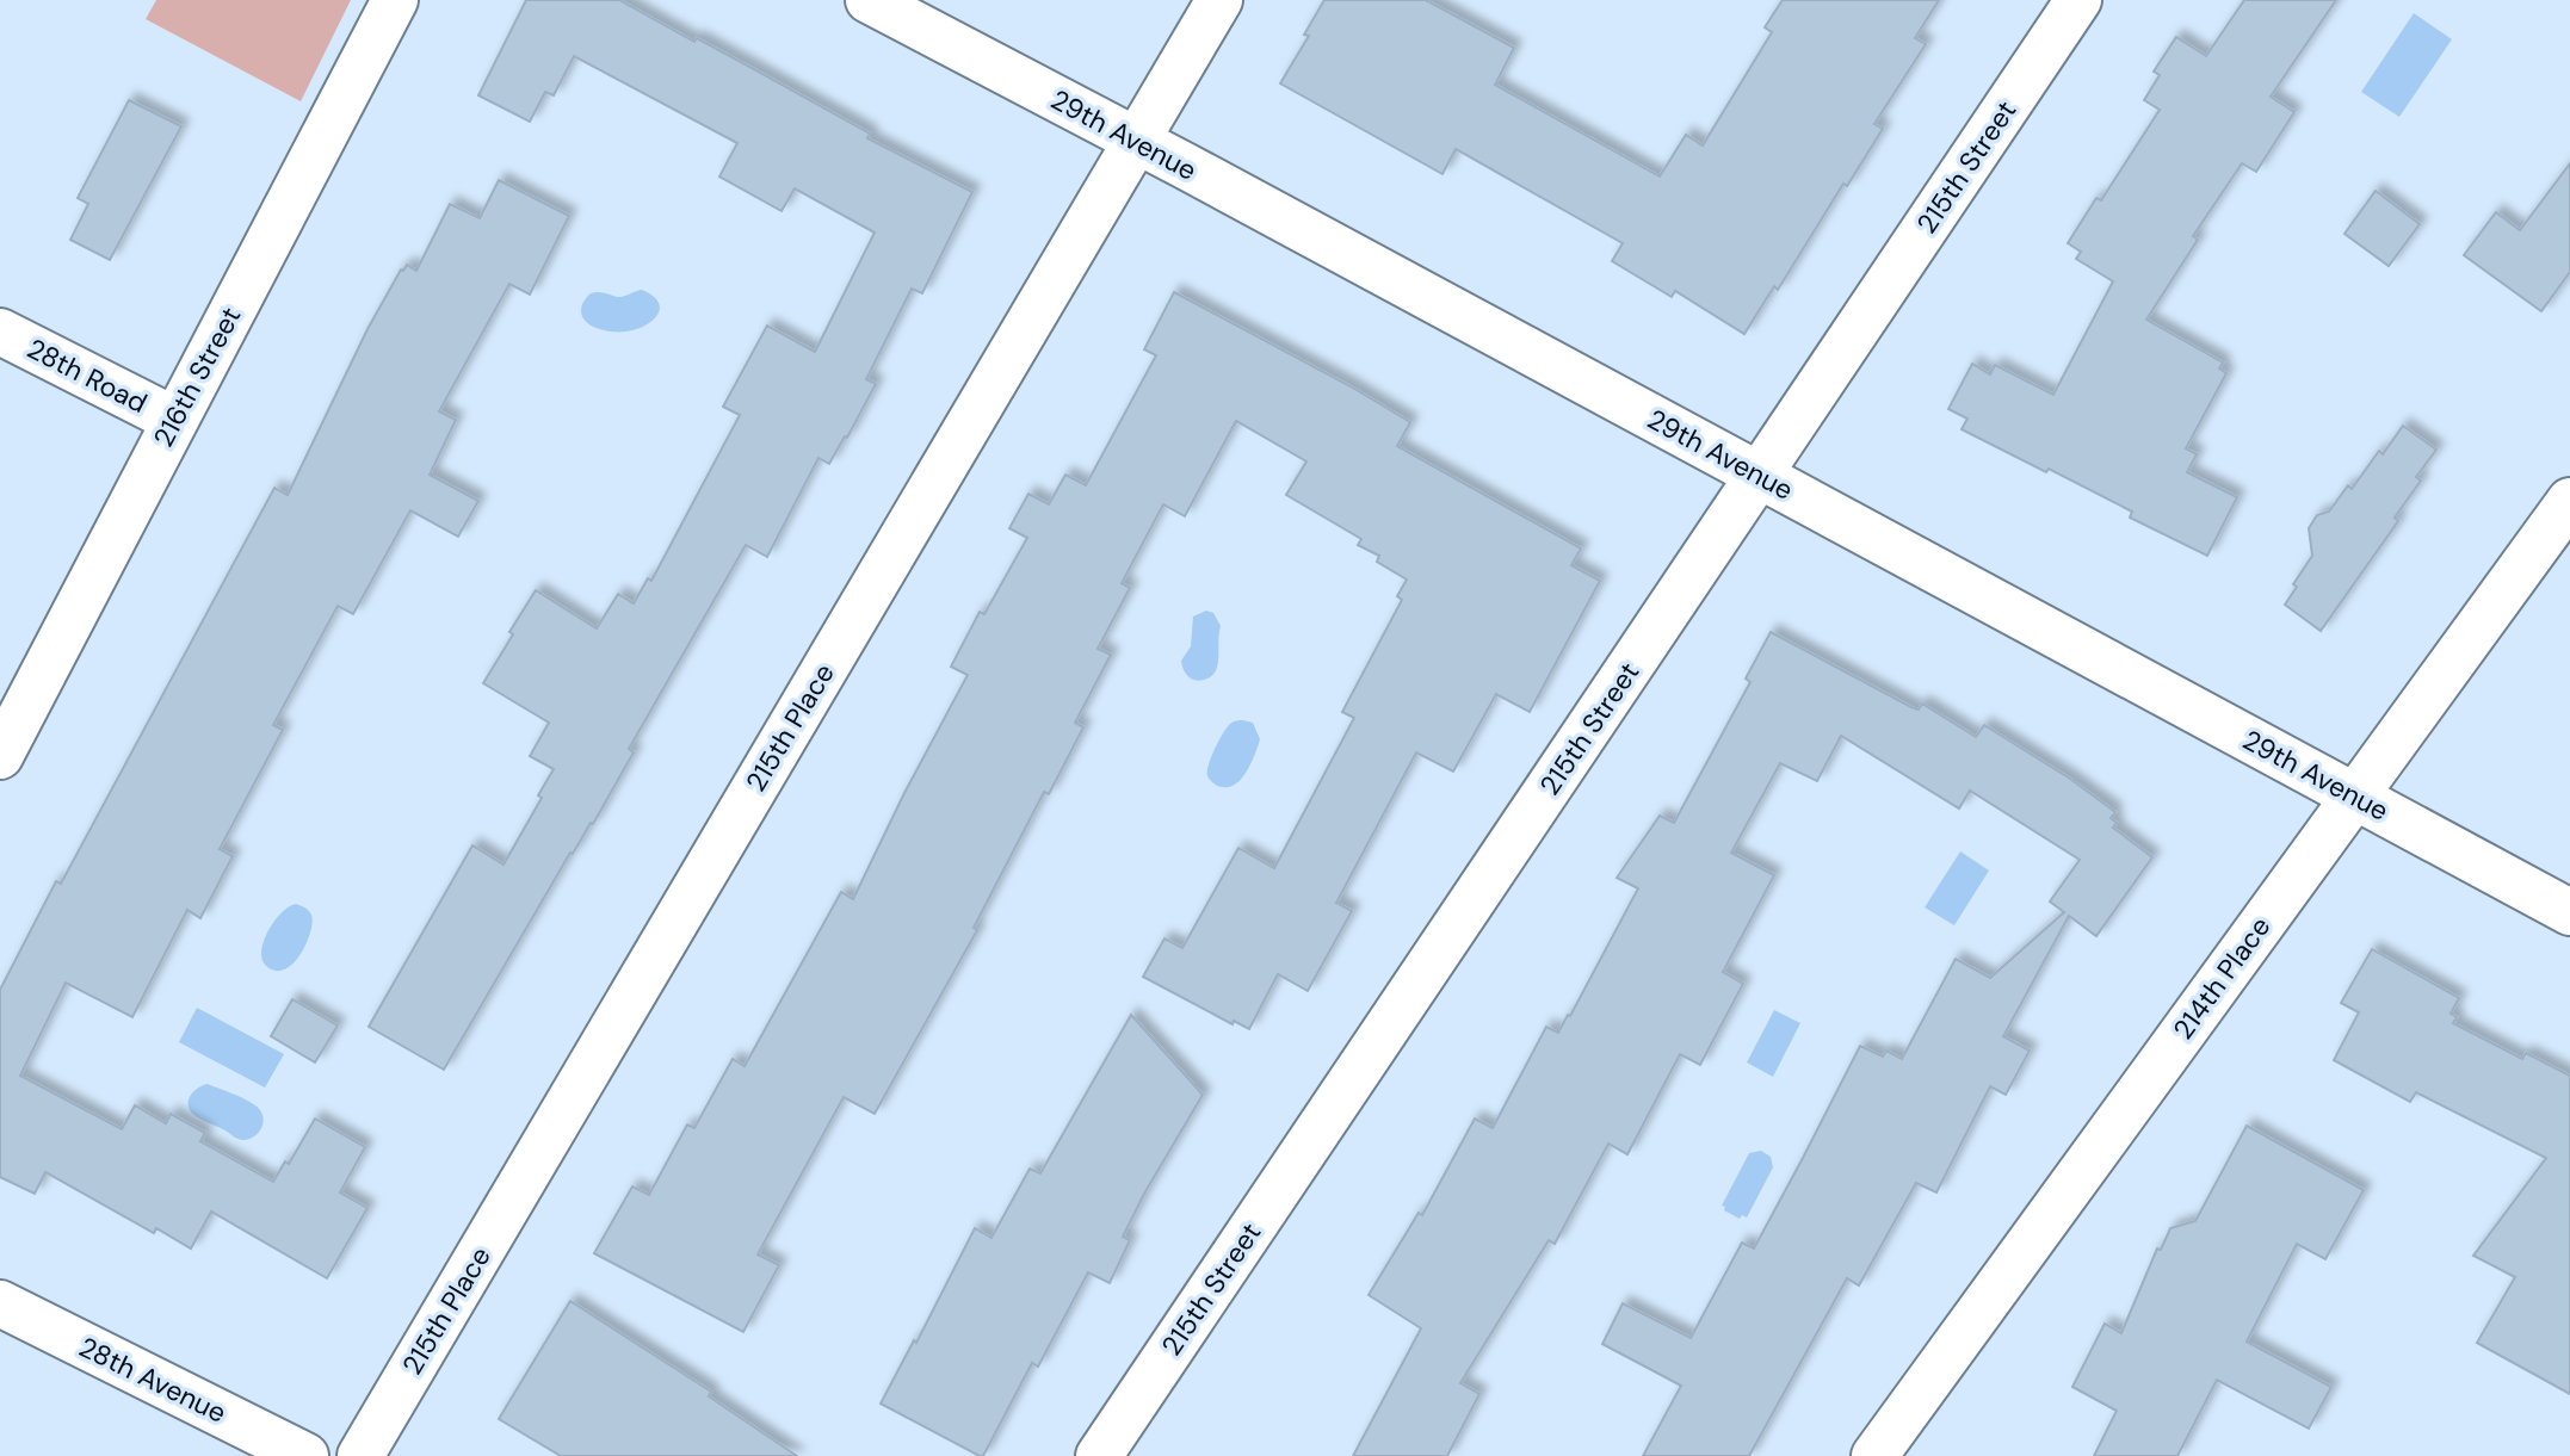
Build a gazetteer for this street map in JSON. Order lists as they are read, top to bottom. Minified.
{"streets":{"street":["29th Avenue","215th Street","28th Road","216th Street","215th Place","214th Place","28th Avenue"]},"crossings":[["29th Avenue","215th Street"],["29th Avenue","215th Place"],["29th Avenue","214th Place"],["28th Road","216th Street"]]}
